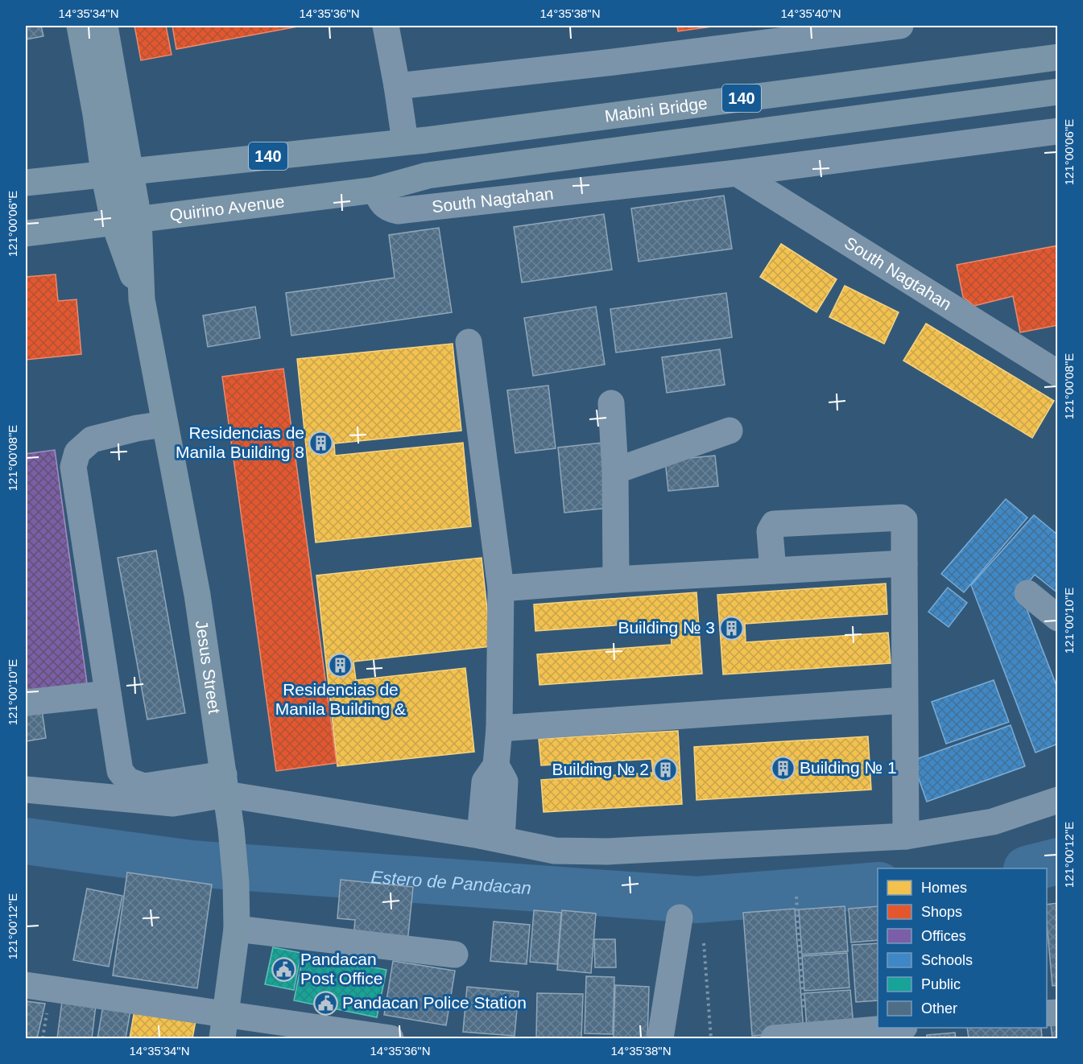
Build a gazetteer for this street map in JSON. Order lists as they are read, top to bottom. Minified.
{"streets":{"main road":["140","Mabini Bridge","Quirino Avenue","Jesus Street"],"street":["South Nagtahan"]},"crossings":[["140","Mabini Bridge"],["Mabini Bridge","Quirino Avenue"],["South Nagtahan","Quirino Avenue"],["Quirino Avenue","Jesus Street"]],"water":["Estero de Pandacan"],"places":{"building":["Residencias de Manila Building 8","Building № 3","Residencias de Manila Building &","Building № 1","Building № 2"],"public building":["Pandacan Post Office","Pandacan Police Station"]},"legend":["Homes","Shops","Offices","Schools","Public","Other"],"coordinates":["14°35'34\"N","14°35'36\"N","14°35'38\"N","14°35'40\"N","121°00'06\"E","121°00'08\"E","121°00'10\"E","121°00'12\"E"]}
